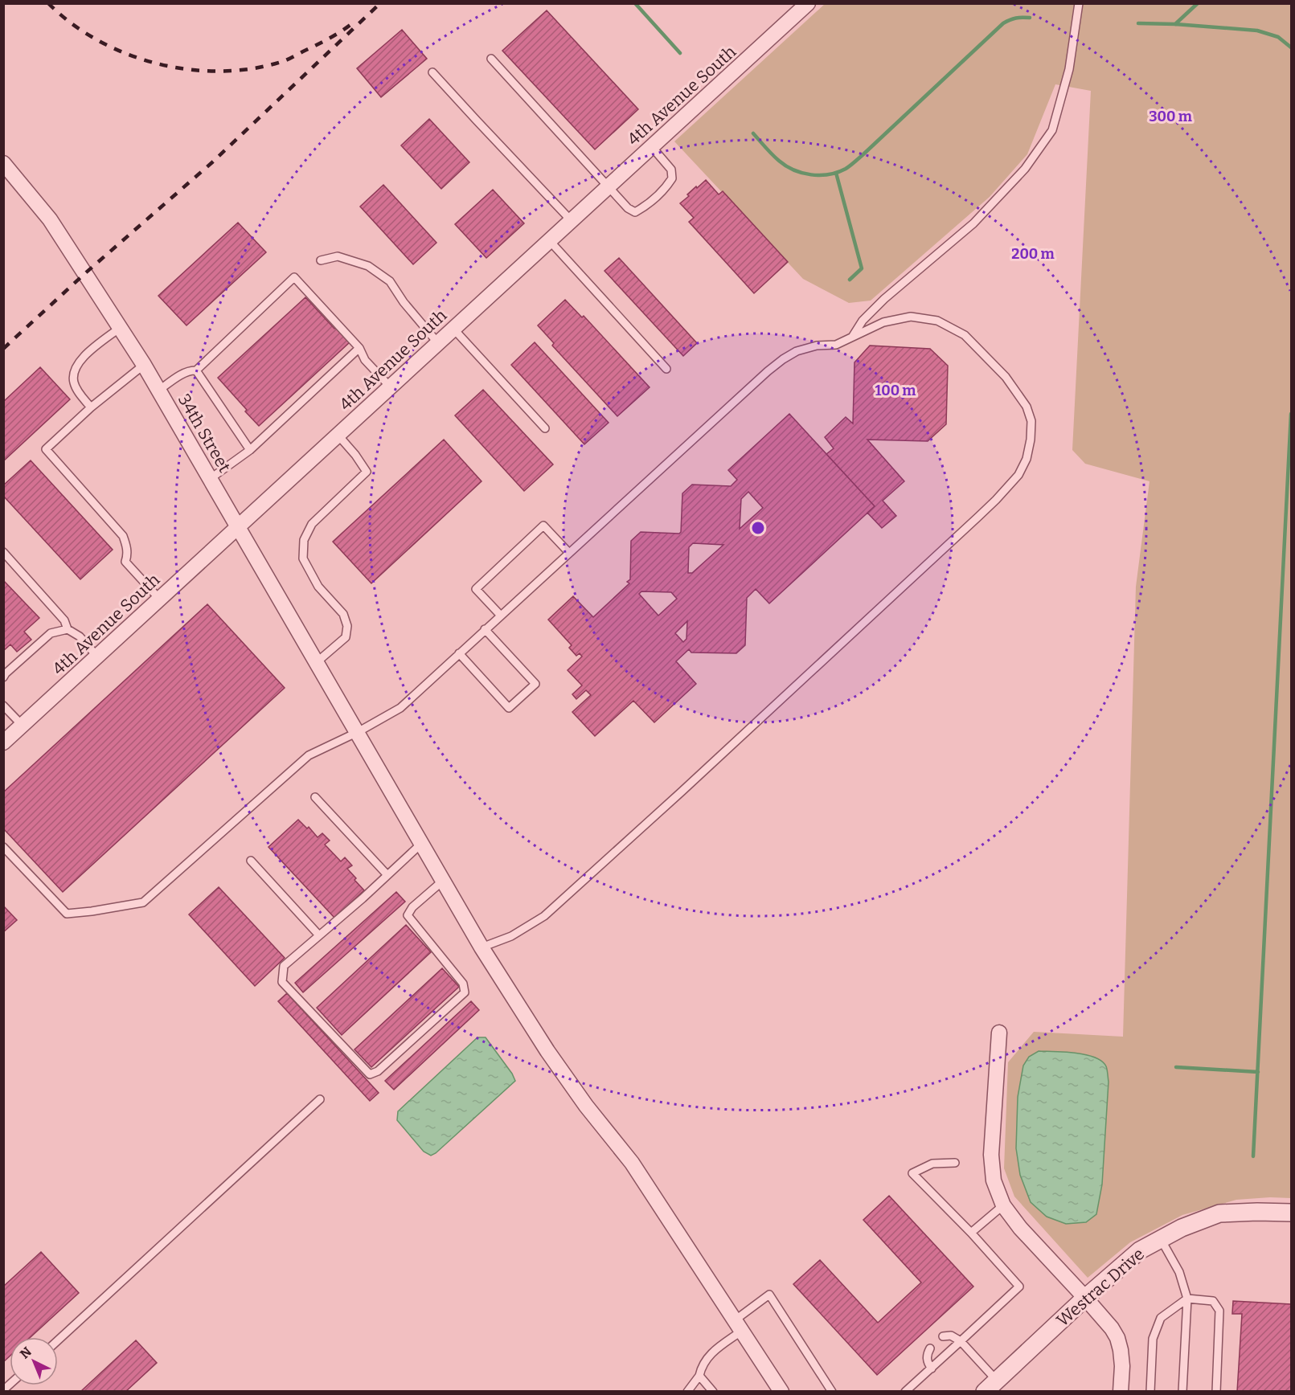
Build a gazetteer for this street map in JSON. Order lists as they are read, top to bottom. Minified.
{"streets":{"street":["4th Avenue South","34th Street","Westrac Drive"]},"crossings":[["4th Avenue South","34th Street"]],"north":"top left","rings":["300 m","200 m","100 m"]}
